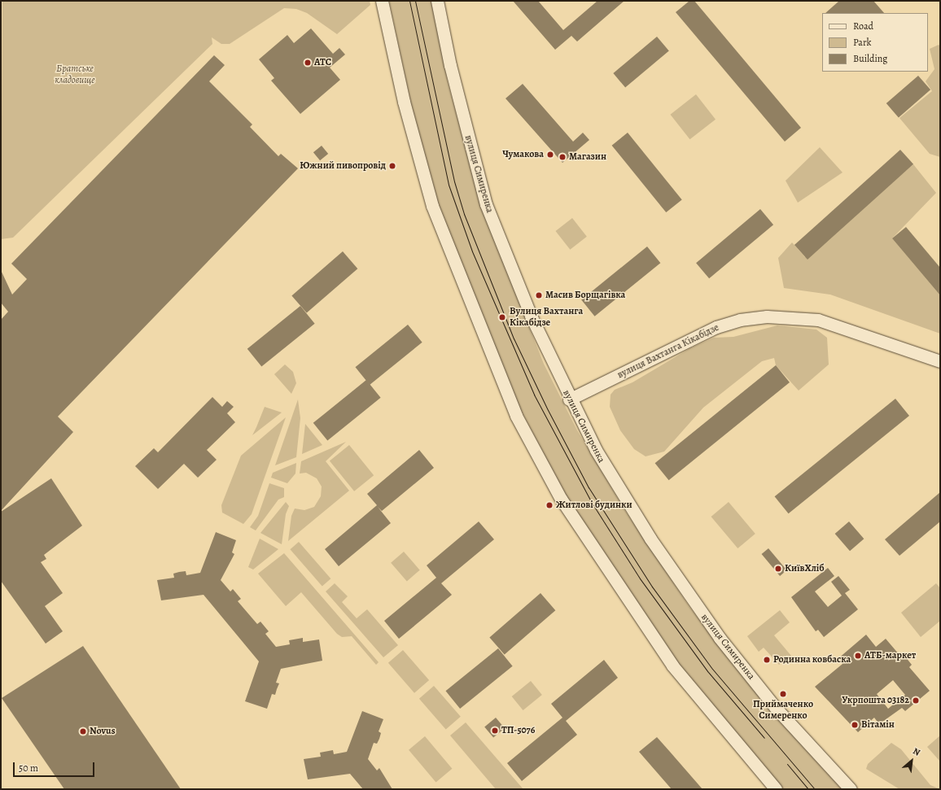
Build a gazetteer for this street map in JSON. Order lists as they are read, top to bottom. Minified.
{"streets":{"street":["вулиця Симиренка","вулиця Вахтанга Кікабідзе"]},"crossings":[["вулиця Симиренка","вулиця Вахтанга Кікабідзе"]],"parks":["Братське кладовище"],"places":["АТС","Чумакова","Магазин","Южний пивопровід","Масив Борщагівка","Вулиця Вахтанга Кікабідзе","Житлові будинки","КиївХліб","АТБ-маркет","Родинна ковбаска","Приймаченко Симеренко","Укрпошта 03182","Вітамін","ТП-5076","Novus"],"legend":["Road","Park","Building"],"scale_bar":"50 m","north":"top right"}
